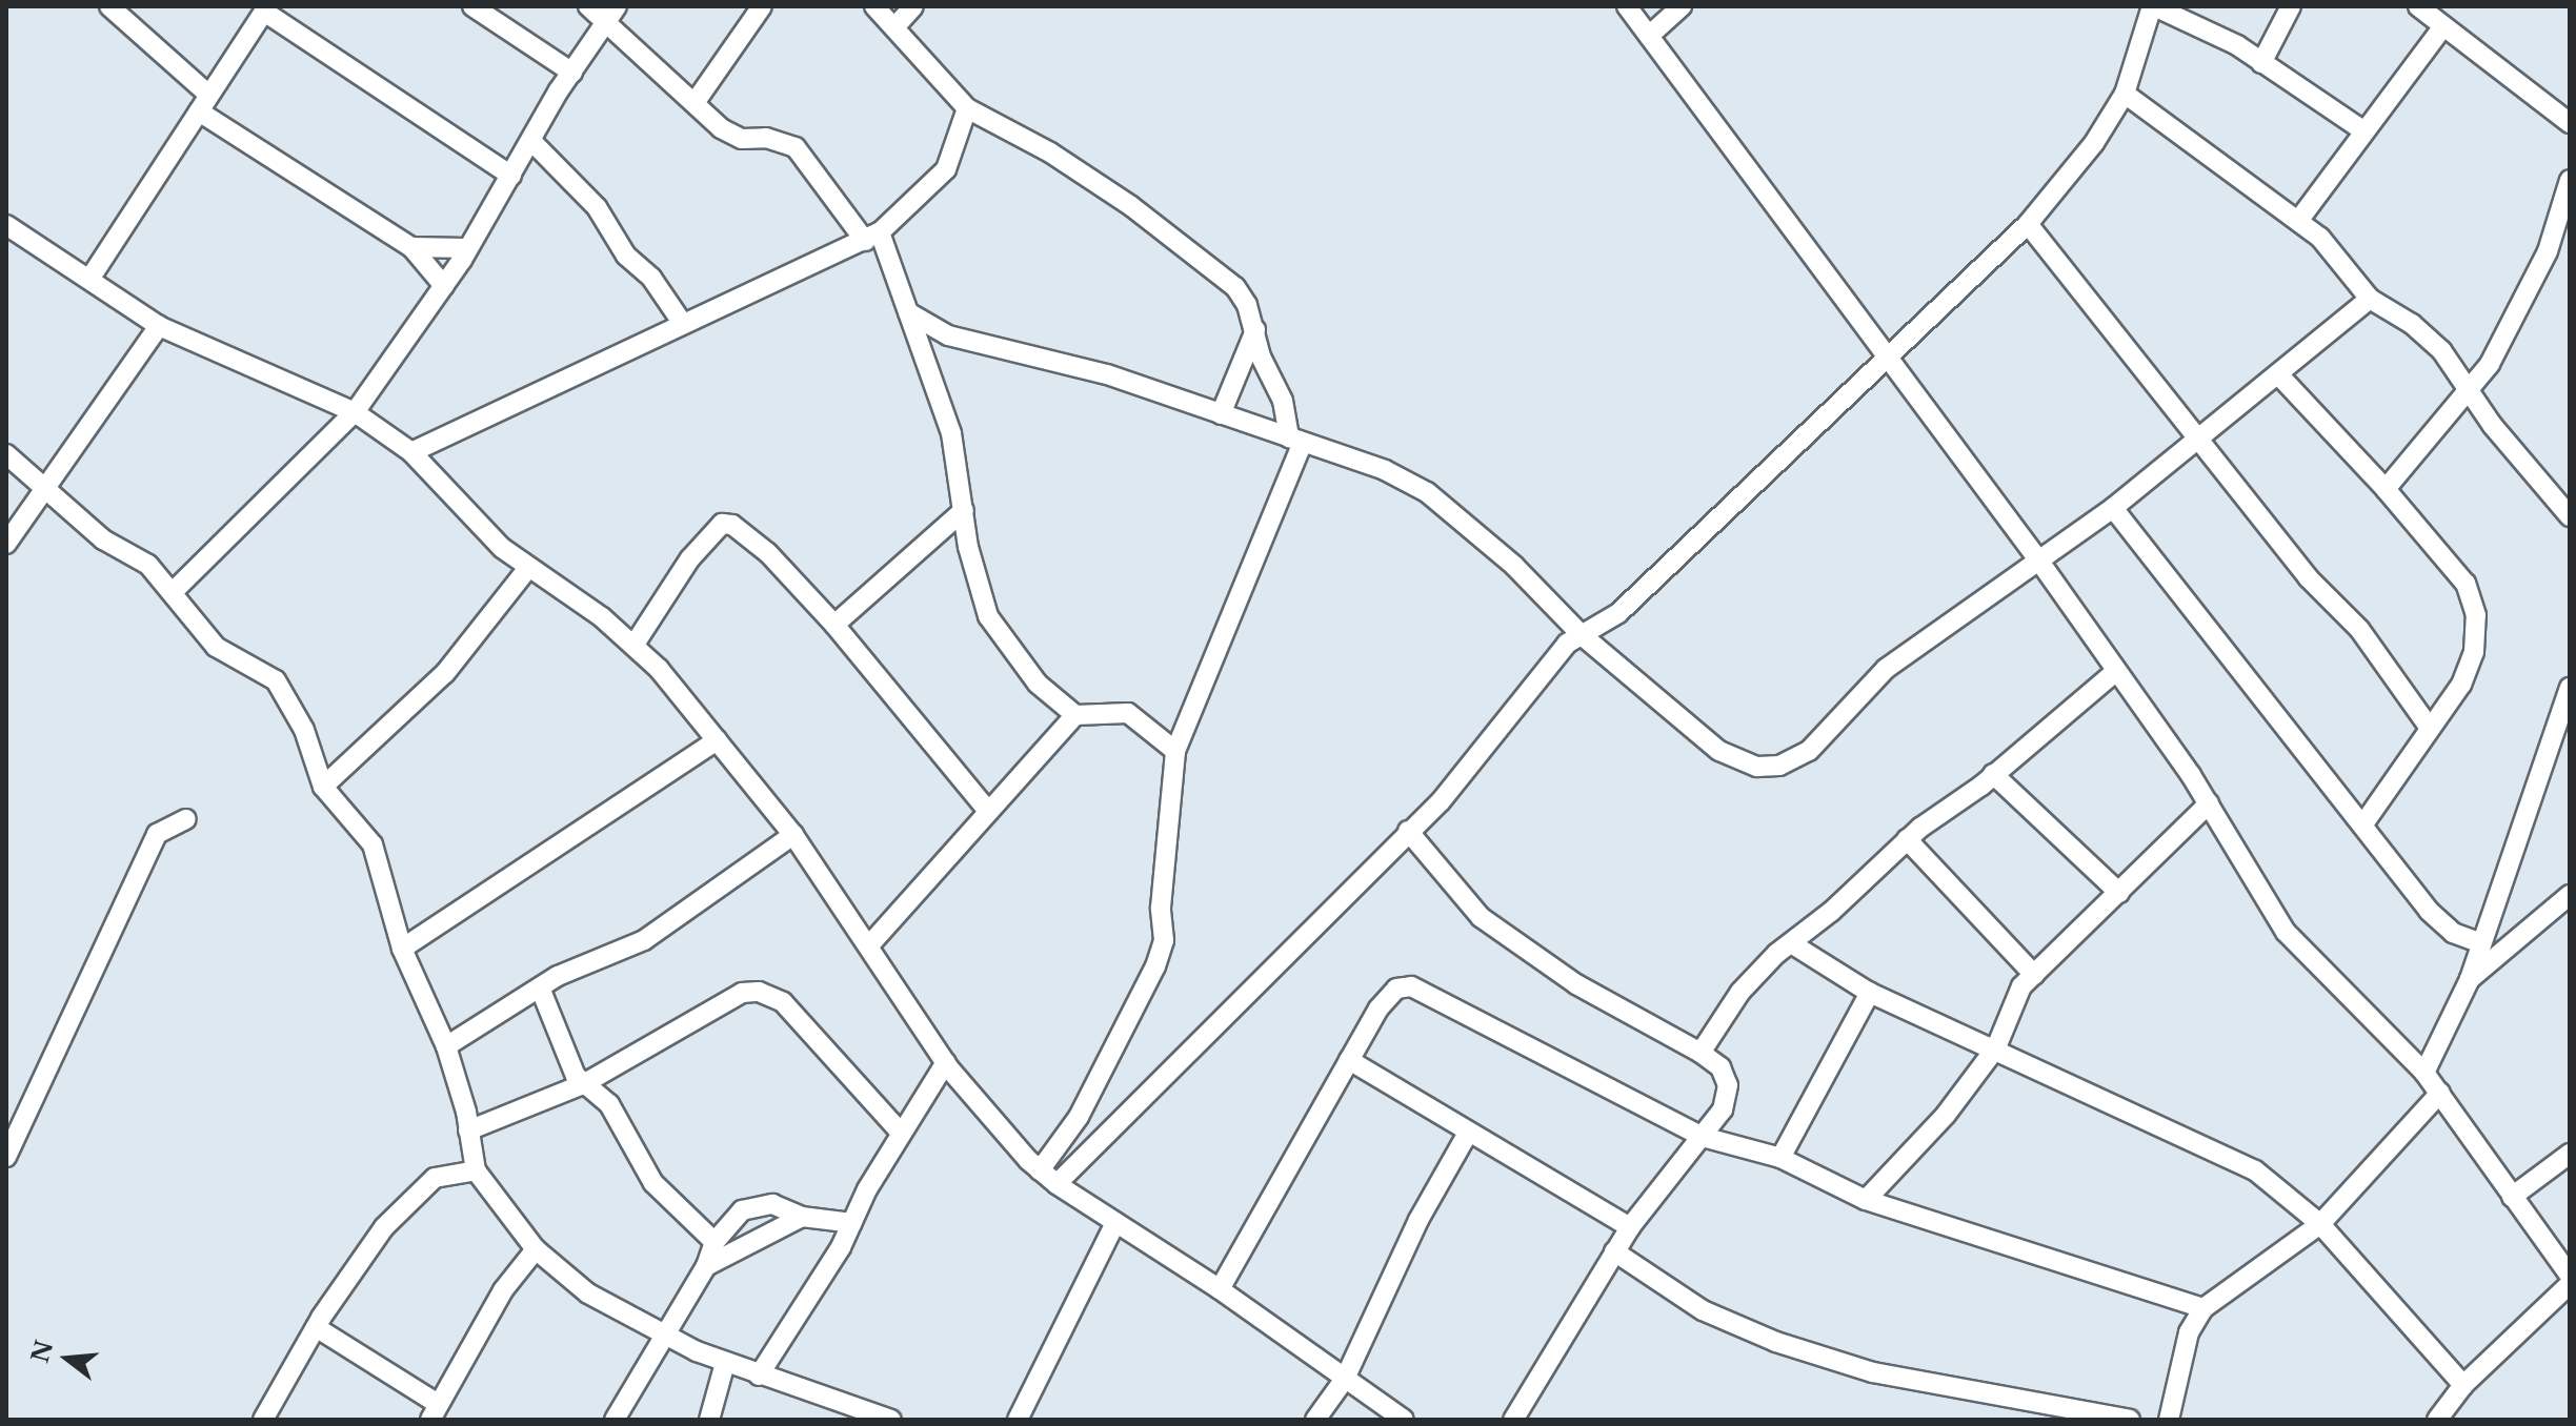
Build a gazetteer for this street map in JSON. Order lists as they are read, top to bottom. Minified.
{"north":"left"}
